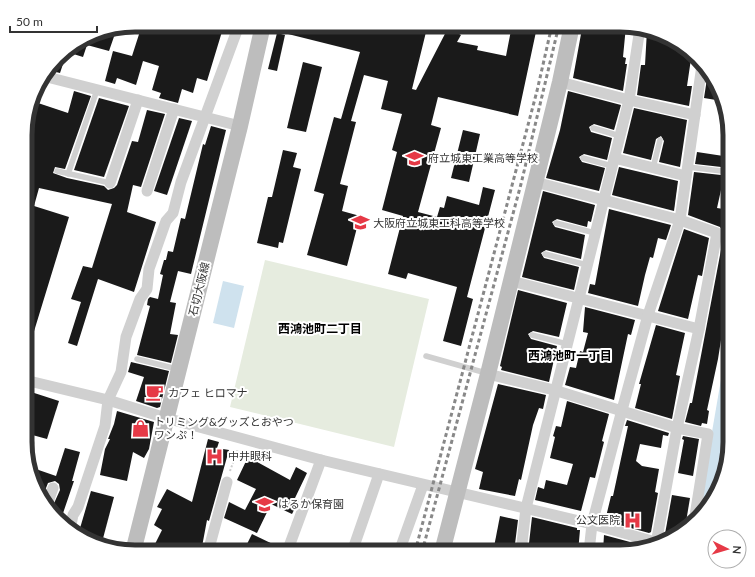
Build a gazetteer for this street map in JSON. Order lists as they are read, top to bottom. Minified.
{"streets":{"street":["石切大阪線"]},"districts":["西鴻池町二丁目","西鴻池町一丁目"],"places":{"school or university":["府立城東工業高等学校","大阪府立城東工科高等学校","はるか保育園"],"cafe":["カフェ ヒロマナ"],"shop":["トリミング&グッズとおやつ ワンぷ！"],"hospital":["中井眼科","公文医院"]},"scale_bar":"50 m","north":"right"}
